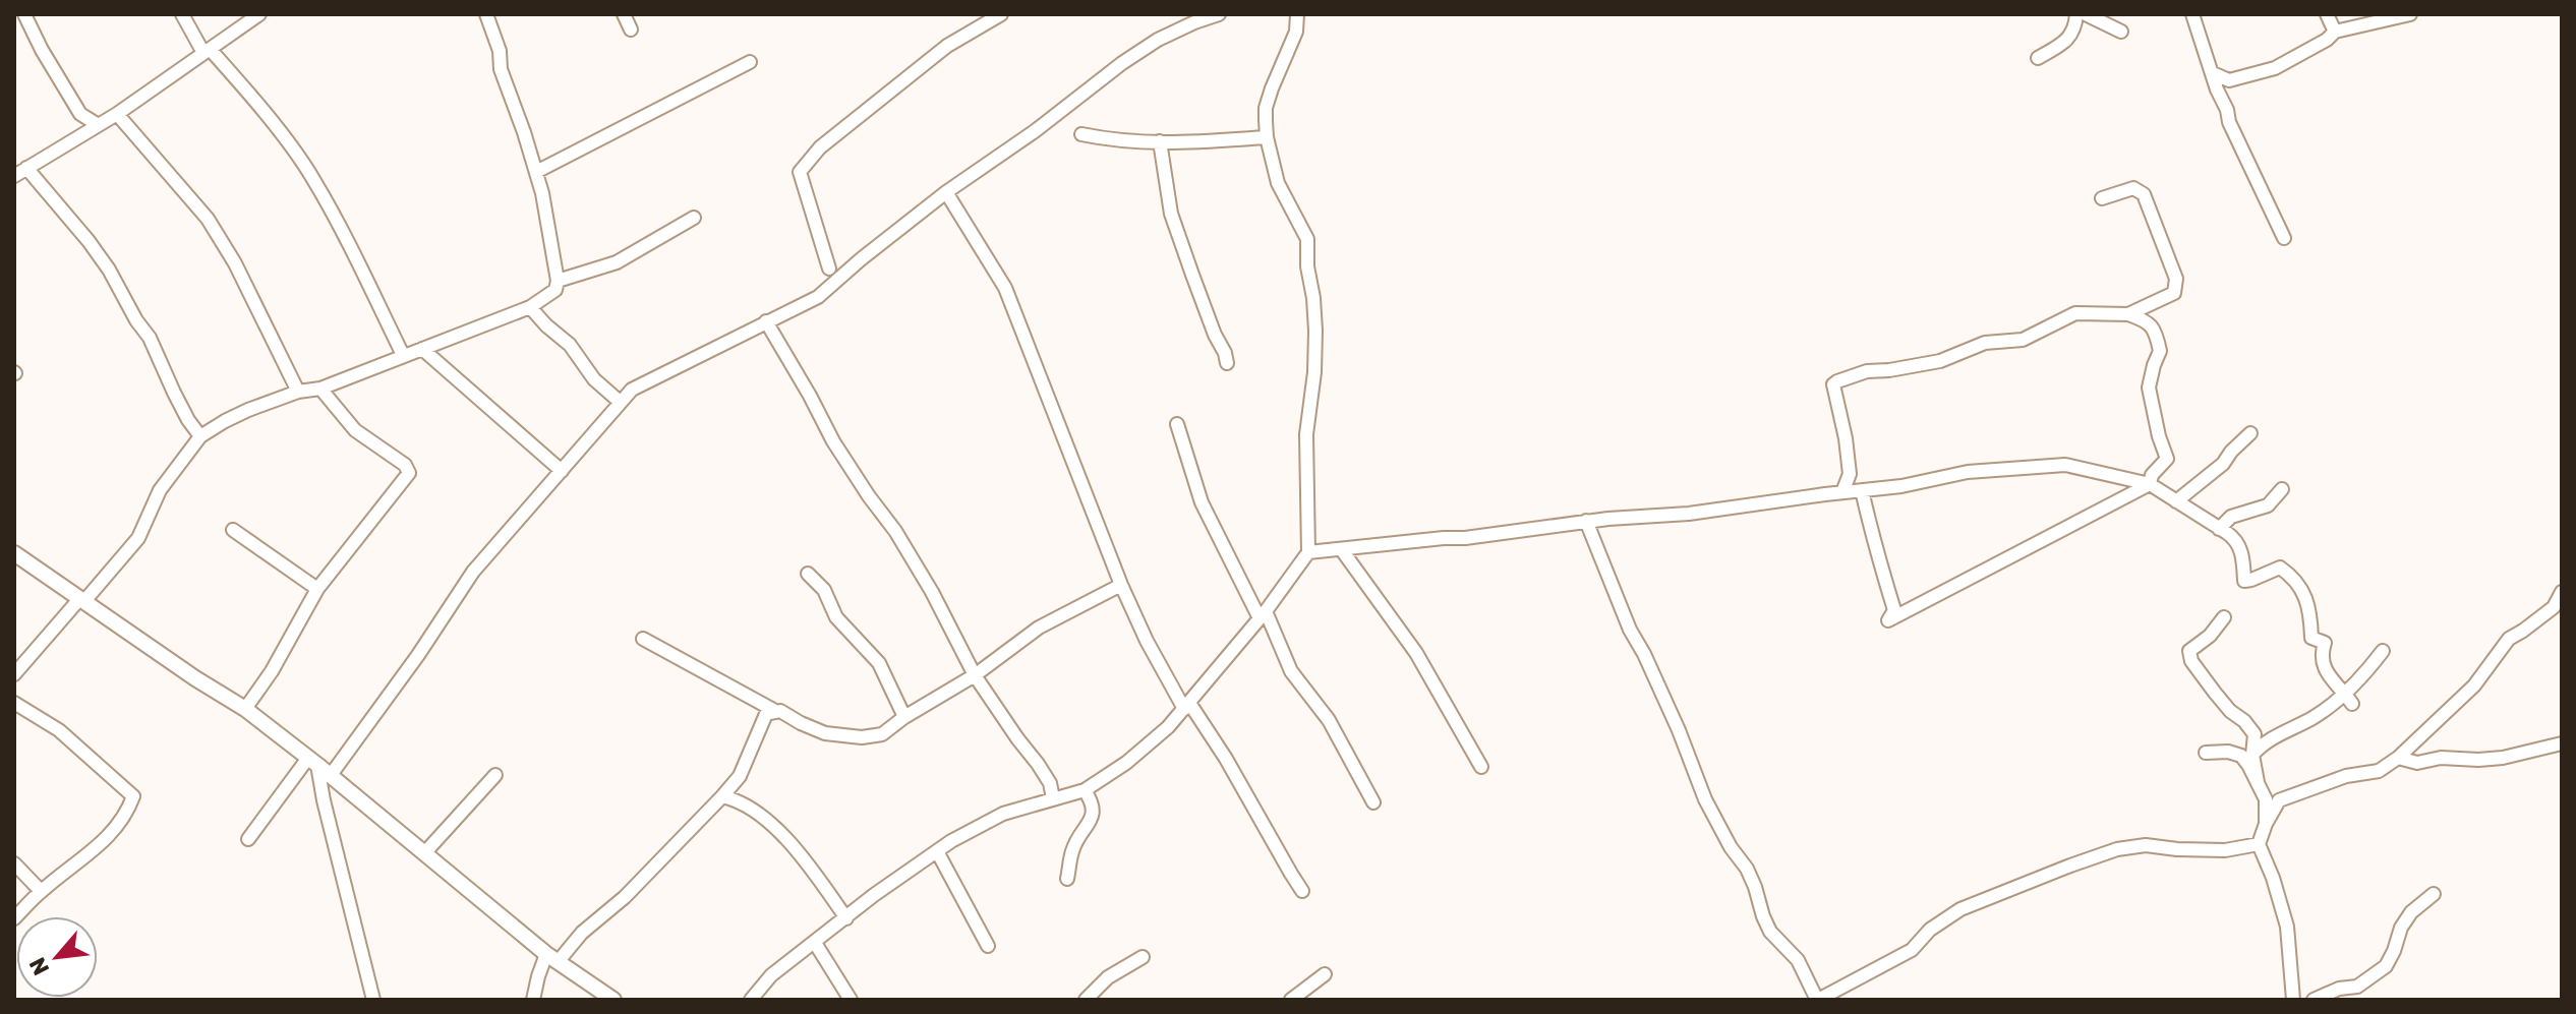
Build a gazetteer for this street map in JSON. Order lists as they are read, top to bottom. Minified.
{"north":"bottom left"}
